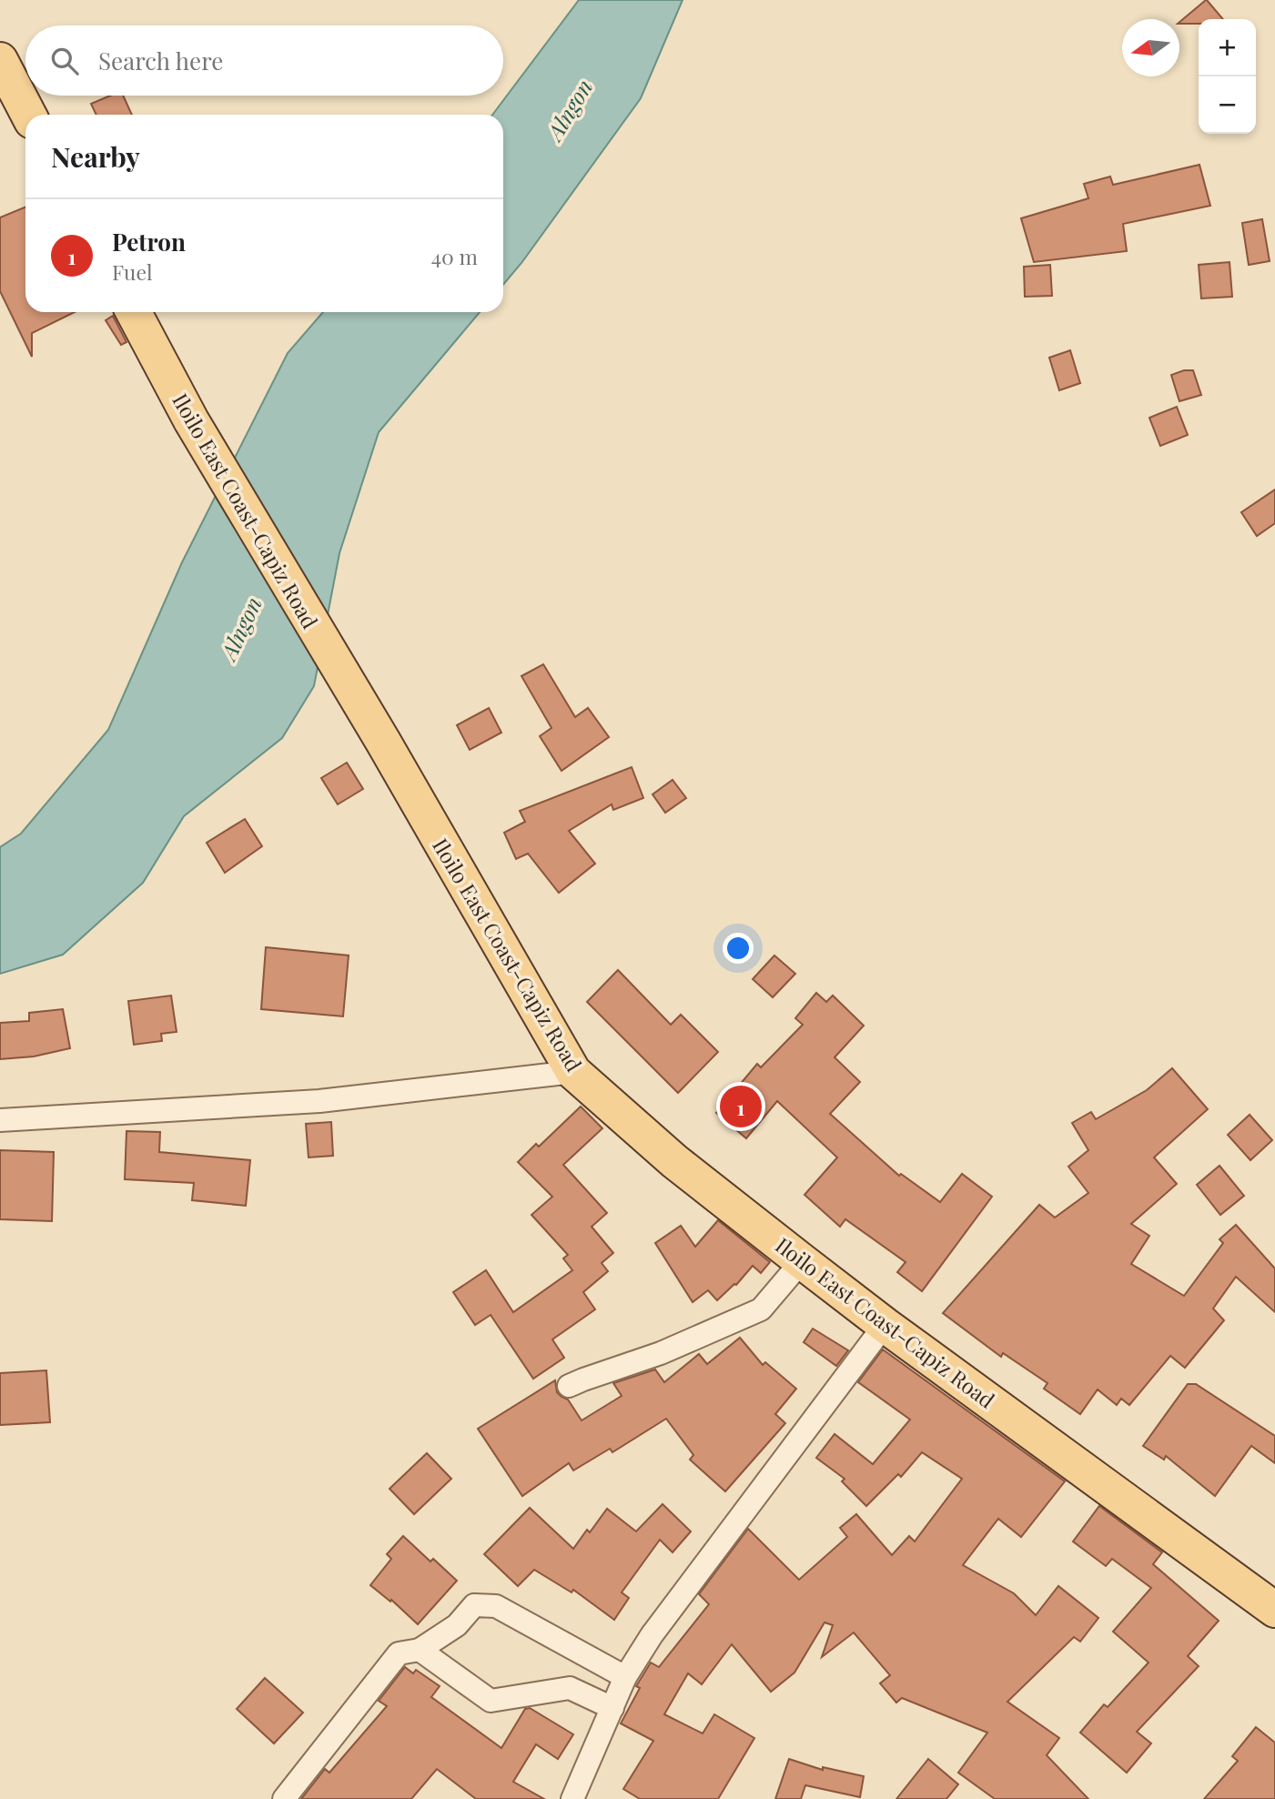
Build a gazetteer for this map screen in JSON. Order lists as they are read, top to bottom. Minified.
{"streets":{"main road":["Iloilo East Coast-Capiz Road"]},"water":["Alngon"],"north":"left","page":{"map_buttons":["+","−"],"search":"Search here","heading":"Nearby","list":[{"mark":"1","name":"Petron","note":"Fuel","value":"40 m"}],"pins":"1"}}
